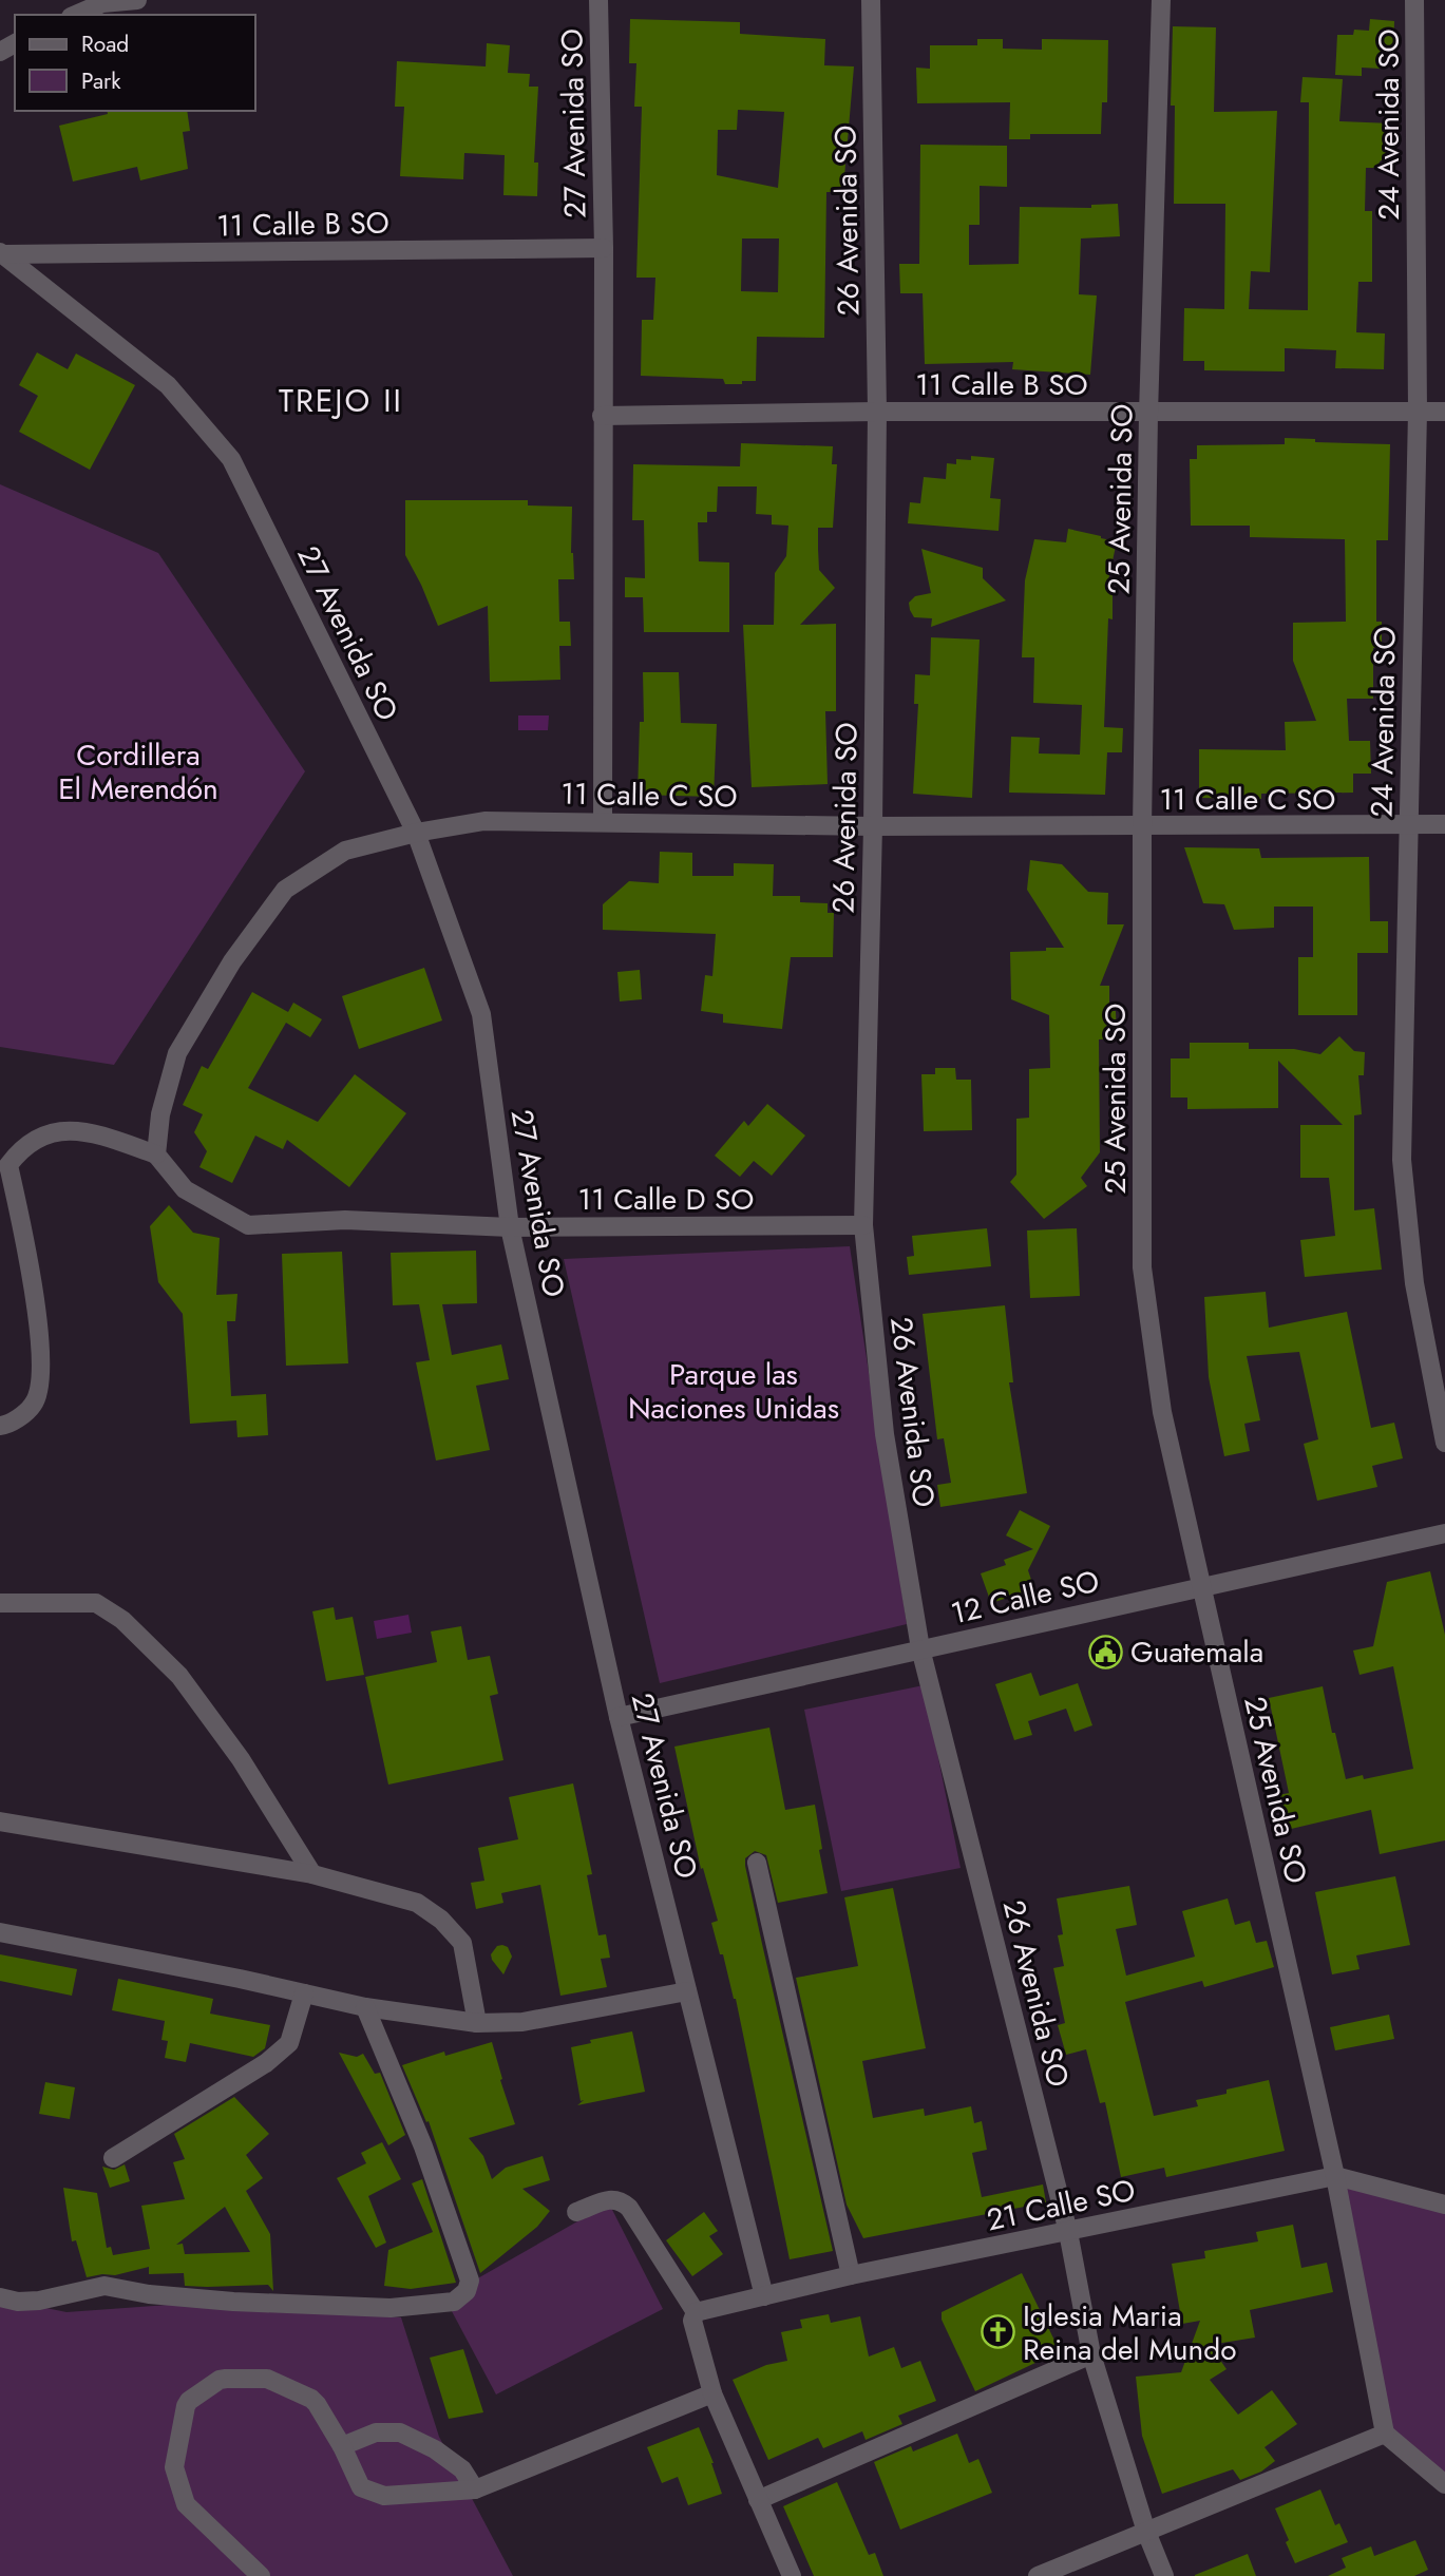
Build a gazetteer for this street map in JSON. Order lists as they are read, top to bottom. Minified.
{"streets":{"street":["27 Avenida SO","24 Avenida SO","26 Avenida SO","11 Calle B SO","25 Avenida SO","11 Calle C SO","11 Calle D SO","12 Calle SO","21 Calle SO"]},"crossings":[["27 Avenida SO","11 Calle B SO"],["27 Avenida SO","11 Calle C SO"],["27 Avenida SO","11 Calle D SO"],["27 Avenida SO","12 Calle SO"],["27 Avenida SO","21 Calle SO"],["24 Avenida SO","11 Calle B SO"],["24 Avenida SO","11 Calle C SO"],["26 Avenida SO","11 Calle B SO"],["26 Avenida SO","11 Calle C SO"],["26 Avenida SO","11 Calle D SO"],["26 Avenida SO","12 Calle SO"],["26 Avenida SO","21 Calle SO"],["11 Calle B SO","25 Avenida SO"],["25 Avenida SO","11 Calle C SO"],["25 Avenida SO","12 Calle SO"],["25 Avenida SO","21 Calle SO"],["11 Calle C SO","11 Calle D SO"]],"districts":["TREJO II"],"parks":["Cordillera El Merendón","Parque las Naciones Unidas"],"places":{"public building":["Guatemala"],"church":["Iglesia Maria Reina del Mundo"]},"legend":["Road","Park"]}
